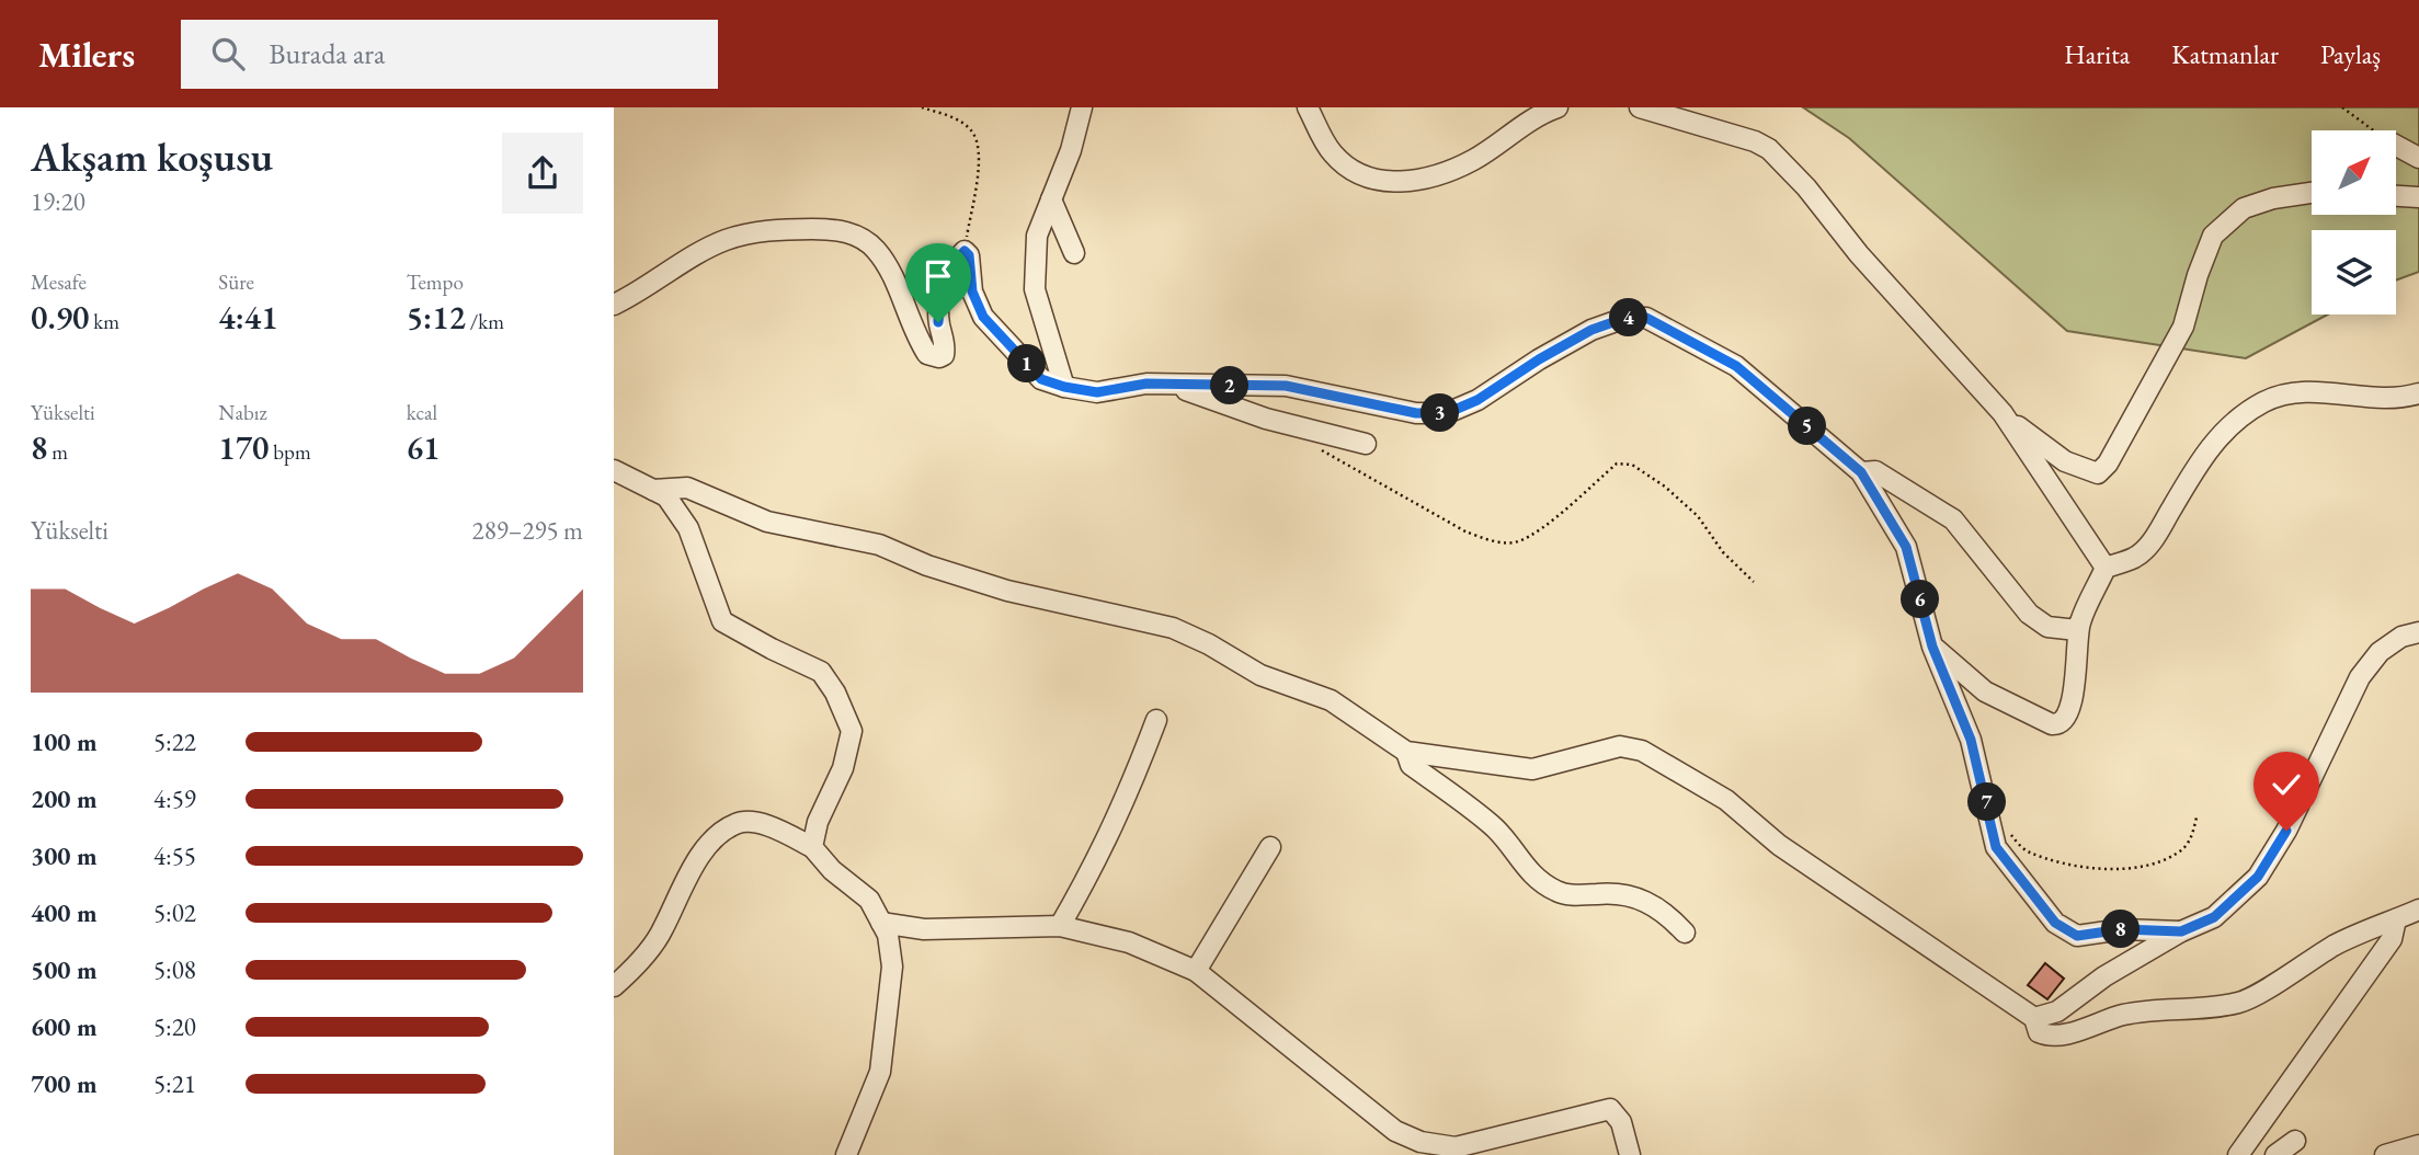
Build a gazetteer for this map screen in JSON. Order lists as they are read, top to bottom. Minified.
{"north":"top right","page":{"header":"Milers","search":"Burada ara","nav":["Harita","Katmanlar","Paylaş"],"heading":["Akşam koşusu","19:20"],"stats":[["Mesafe","0.90 km"],["Süre","4:41"],["Tempo","5:12 /km"],["Yükselti","8 m"],["Nabız","170 bpm"],["kcal","61"]],"pins":["4","1","2","3","5","6","7","8"],"chart":["Yükselti","289–295 m"],"list":[{"name":"100 m","note":"5:22"},{"name":"200 m","note":"4:59"},{"name":"300 m","note":"4:55"},{"name":"400 m","note":"5:02"},{"name":"500 m","note":"5:08"},{"name":"600 m","note":"5:20"},{"name":"700 m","note":"5:21"}]}}
